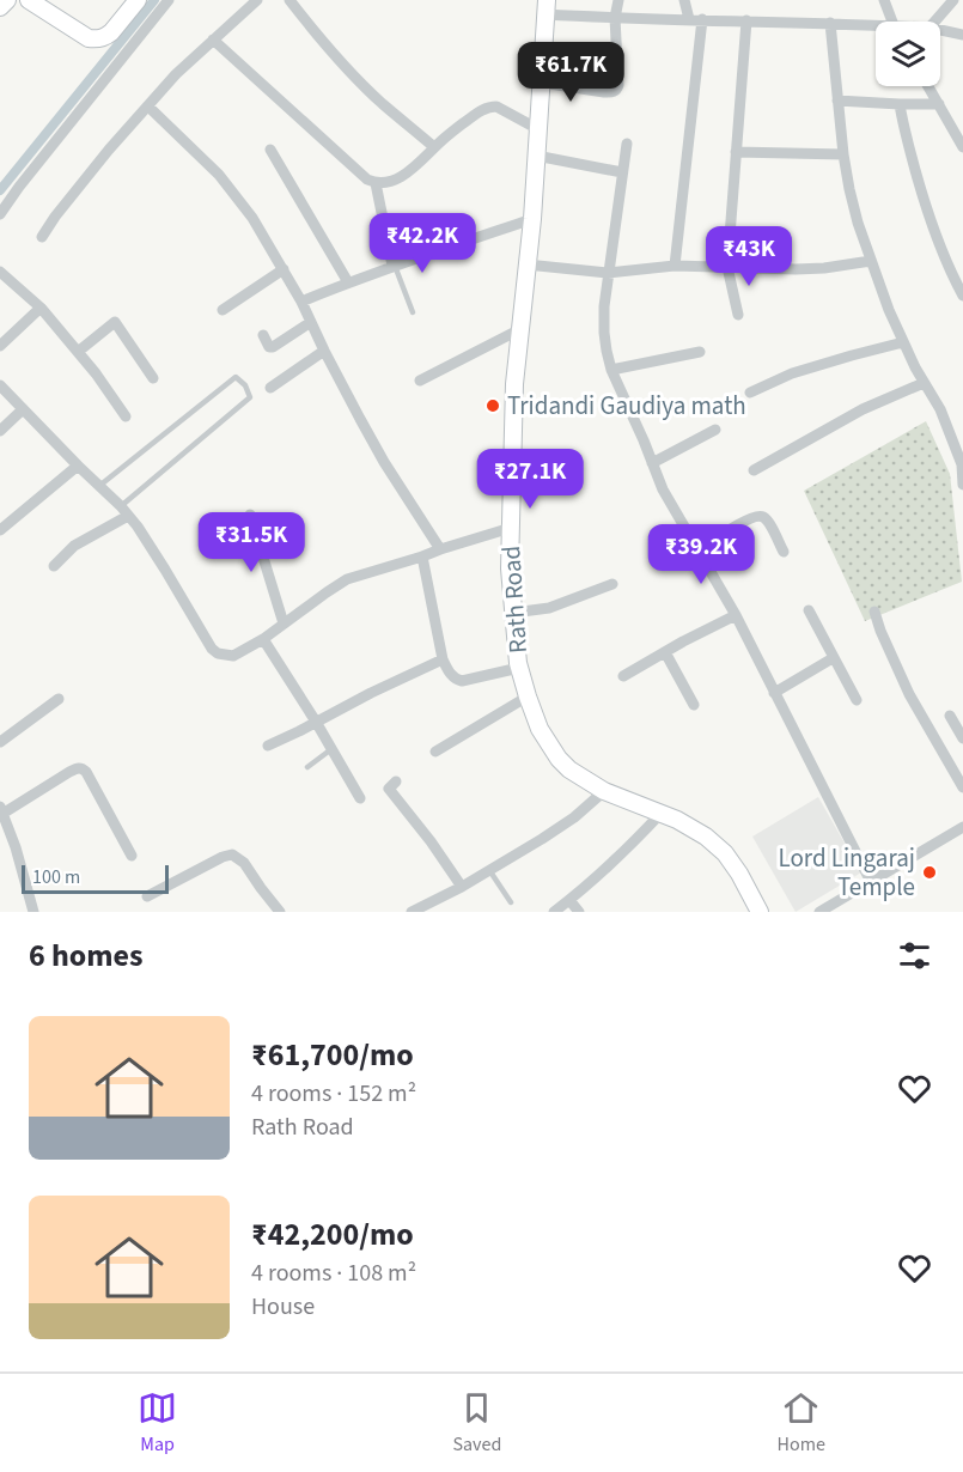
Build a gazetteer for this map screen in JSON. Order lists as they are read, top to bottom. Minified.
{"streets":{"street":["Rath Road"]},"places":["Tridandi Gaudiya math","Lord Lingaraj Temple"],"scale_bar":"100 m","page":{"price":["₹61.7K","₹42.2K","₹43K","₹27.1K","₹31.5K","₹39.2K"],"scale":"100 m","heading":"6 homes","list":[{"name":"₹61,700/mo","note":"4 rooms · 152 m² · Rath Road"},{"name":"₹42,200/mo","note":"4 rooms · 108 m² · House"}],"tabs":["Map","Saved","Home"]}}
